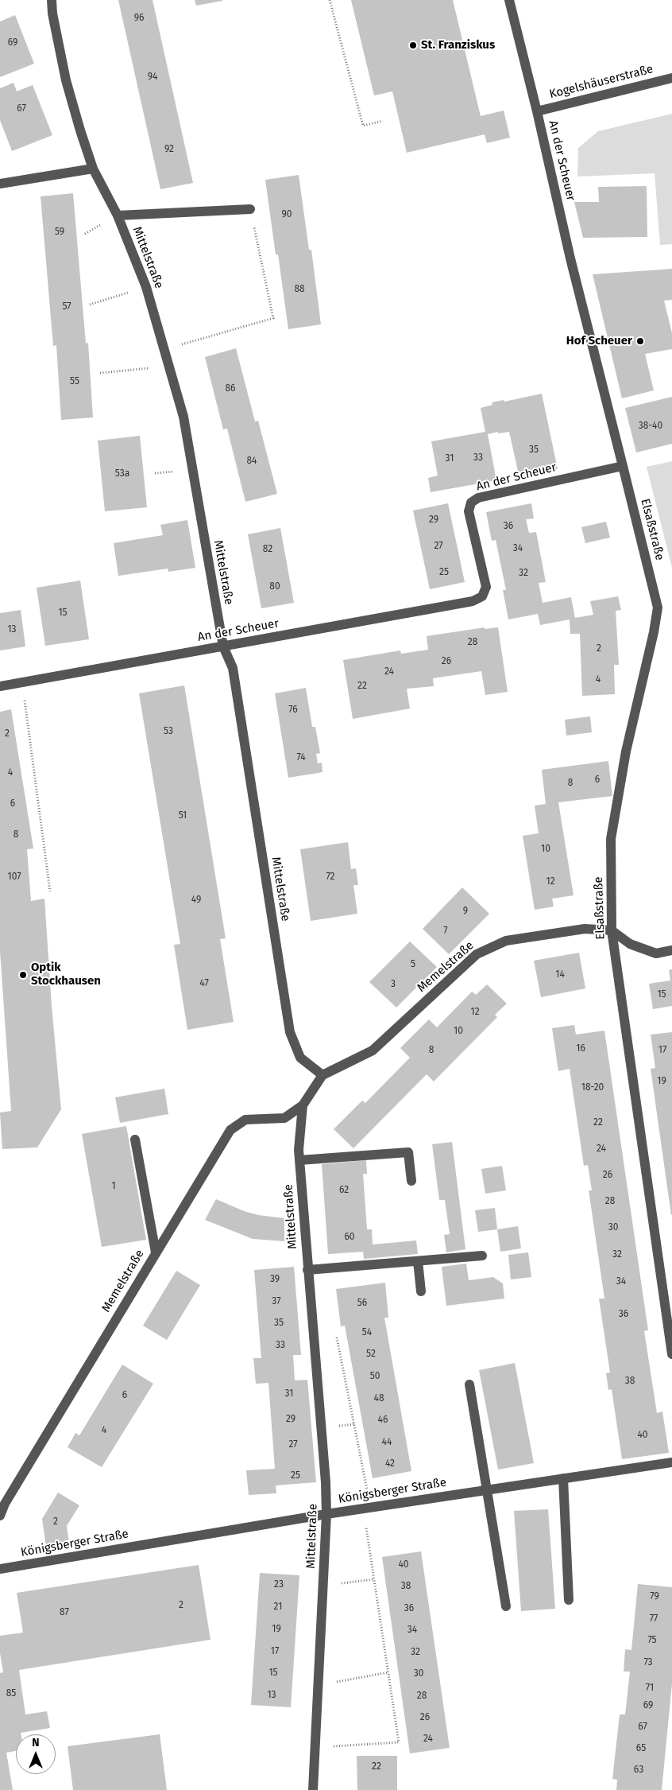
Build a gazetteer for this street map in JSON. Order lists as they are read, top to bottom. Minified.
{"streets":{"street":["Kogelshäuserstraße","An der Scheuer","Mittelstraße","Elsaßstraße","Memelstraße","Königsberger Straße"]},"crossings":[["Kogelshäuserstraße","An der Scheuer"],["An der Scheuer","Mittelstraße"],["An der Scheuer","Elsaßstraße"],["Mittelstraße","Memelstraße"],["Mittelstraße","Königsberger Straße"],["Elsaßstraße","Memelstraße"]],"places":["St. Franziskus","Hof Scheuer","Optik Stockhausen"],"house_numbers":["96","69","94","67","92","90","59","88","57","55","86","38-40","35","33","31","84","53a","29","36","27","34","82","25","32","80","15","13","28","2","26","24","4","22","76","53","2","74","4","6","8","6","51","8","10","107","72","12","49","9","7","5","14","47","3","15","12","10","16","8","17","19","18-20","22","24","26","1","62","28","30","60","32","39","34","37","56","36","35","54","33","52","50","38","31","6","48","29","46","4","40","44","27","42","25","2","40","23","38","79","2","21","36","87","77","19","34","75","17","32","73","15","30","71","85","13","28","69","26","67","24","65","22","63"],"north":"top"}
